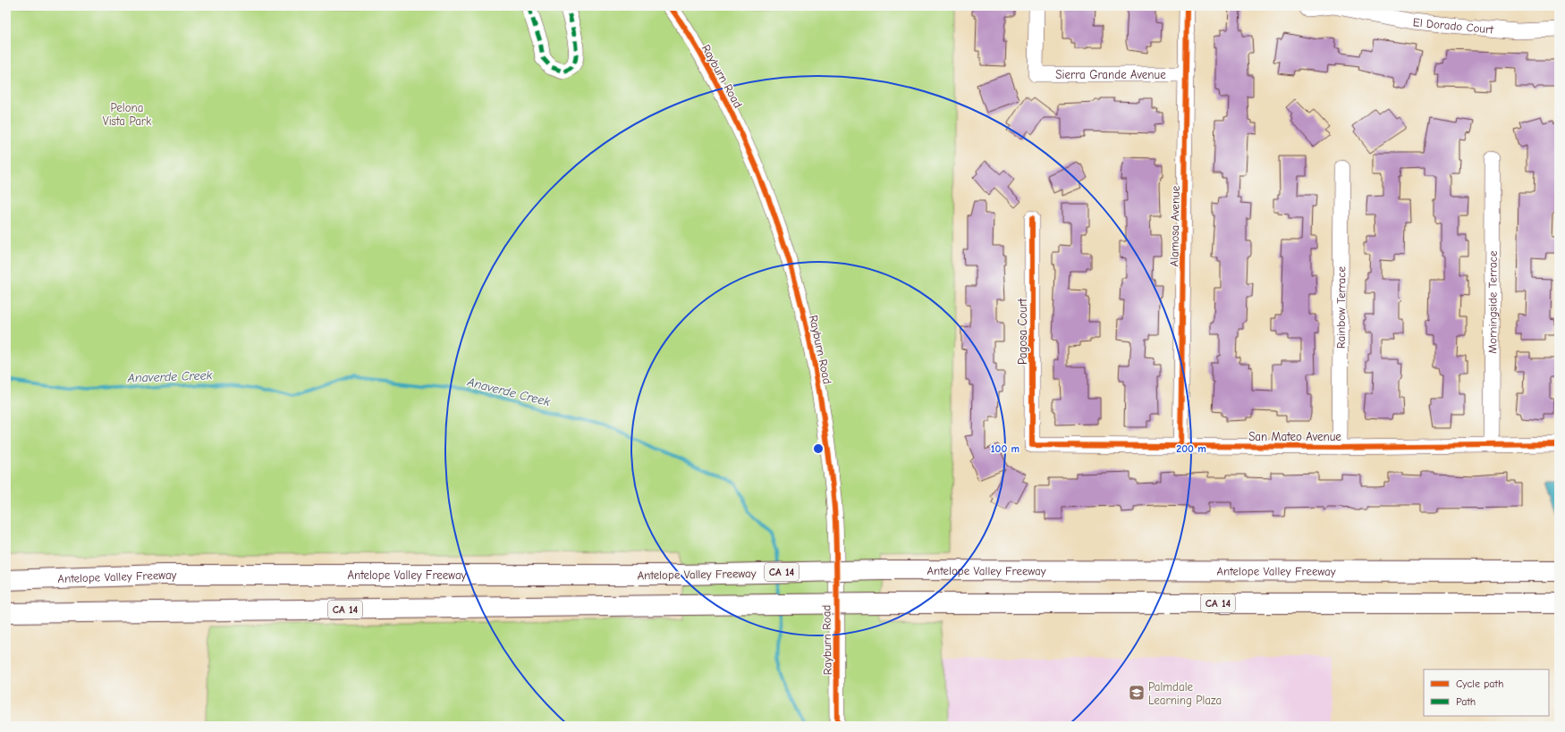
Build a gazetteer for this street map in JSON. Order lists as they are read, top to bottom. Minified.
{"streets":{"highway":["Antelope Valley Freeway","CA 14"],"street":["El Dorado Court","Sierra Grande Avenue","Rayburn Road","Alamosa Avenue","Morningside Terrace","Rainbow Terrace","Pagosa Court","San Mateo Avenue"]},"crossings":[["Sierra Grande Avenue","Alamosa Avenue"],["Alamosa Avenue","San Mateo Avenue"],["Morningside Terrace","San Mateo Avenue"],["Rainbow Terrace","San Mateo Avenue"],["Pagosa Court","San Mateo Avenue"]],"water":["Anaverde Creek"],"parks":["Pelona Vista Park"],"places":{"school or university":["Palmdale Learning Plaza"]},"legend":["Cycle path","Path"],"rings":["100 m","200 m"]}
